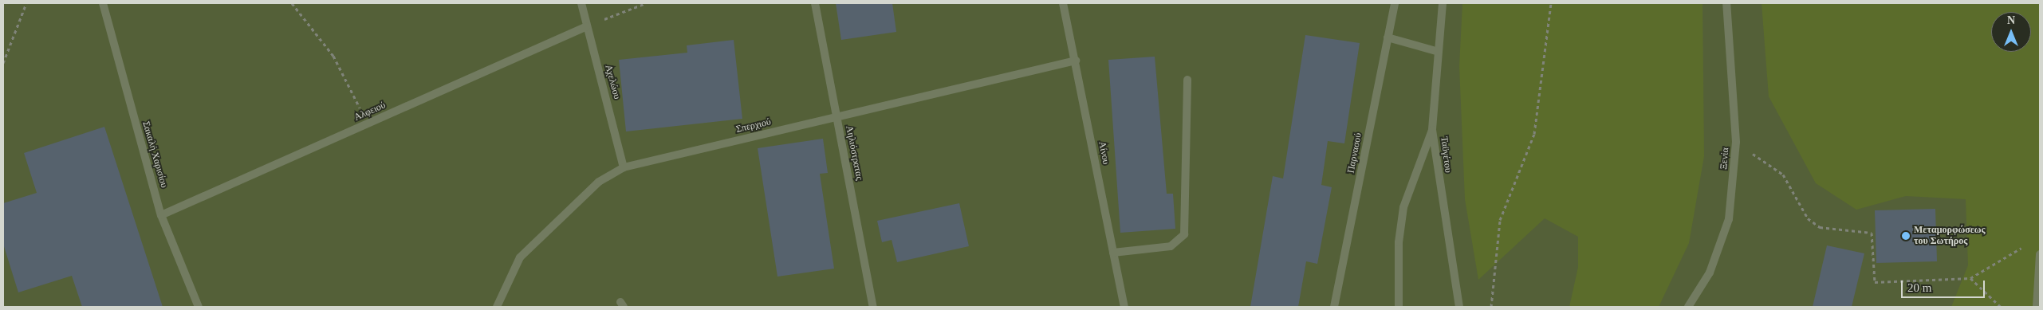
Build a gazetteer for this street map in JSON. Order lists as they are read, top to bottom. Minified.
{"streets":{"street":["Αχελώου","Αλφειού","Σπερχιού","Αηλιόστρατας","Αίνου","Παρνασού","Σακαλή Χαρισίου","Ταϋγέτου","Ξενία"]},"crossings":[["Αχελώου","Αλφειού"],["Αχελώου","Σπερχιού"],["Αλφειού","Σακαλή Χαρισίου"],["Σπερχιού","Αηλιόστρατας"],["Σπερχιού","Αίνου"]],"places":["Μεταμορφώσεως του Σωτήρος"],"scale_bar":"20 m","north":"top"}
